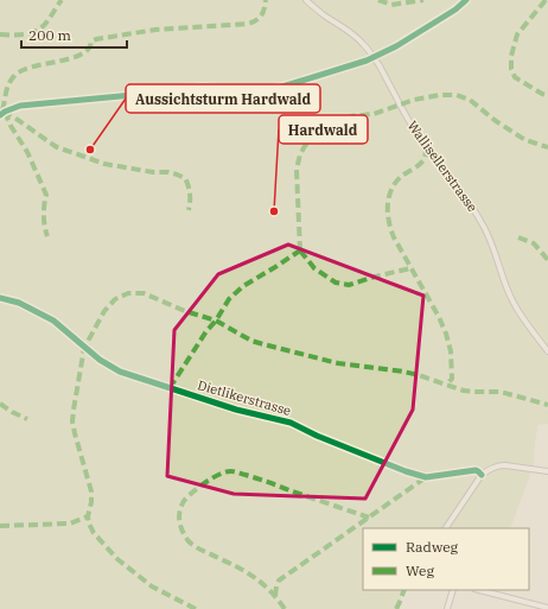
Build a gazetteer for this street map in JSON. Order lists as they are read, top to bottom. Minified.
{"streets":{"street":["Wallisellerstrasse","Dietlikerstrasse"]},"places":["Aussichtsturm Hardwald","Hardwald"],"legend":["Radweg","Weg"],"scale_bar":"200 m"}
